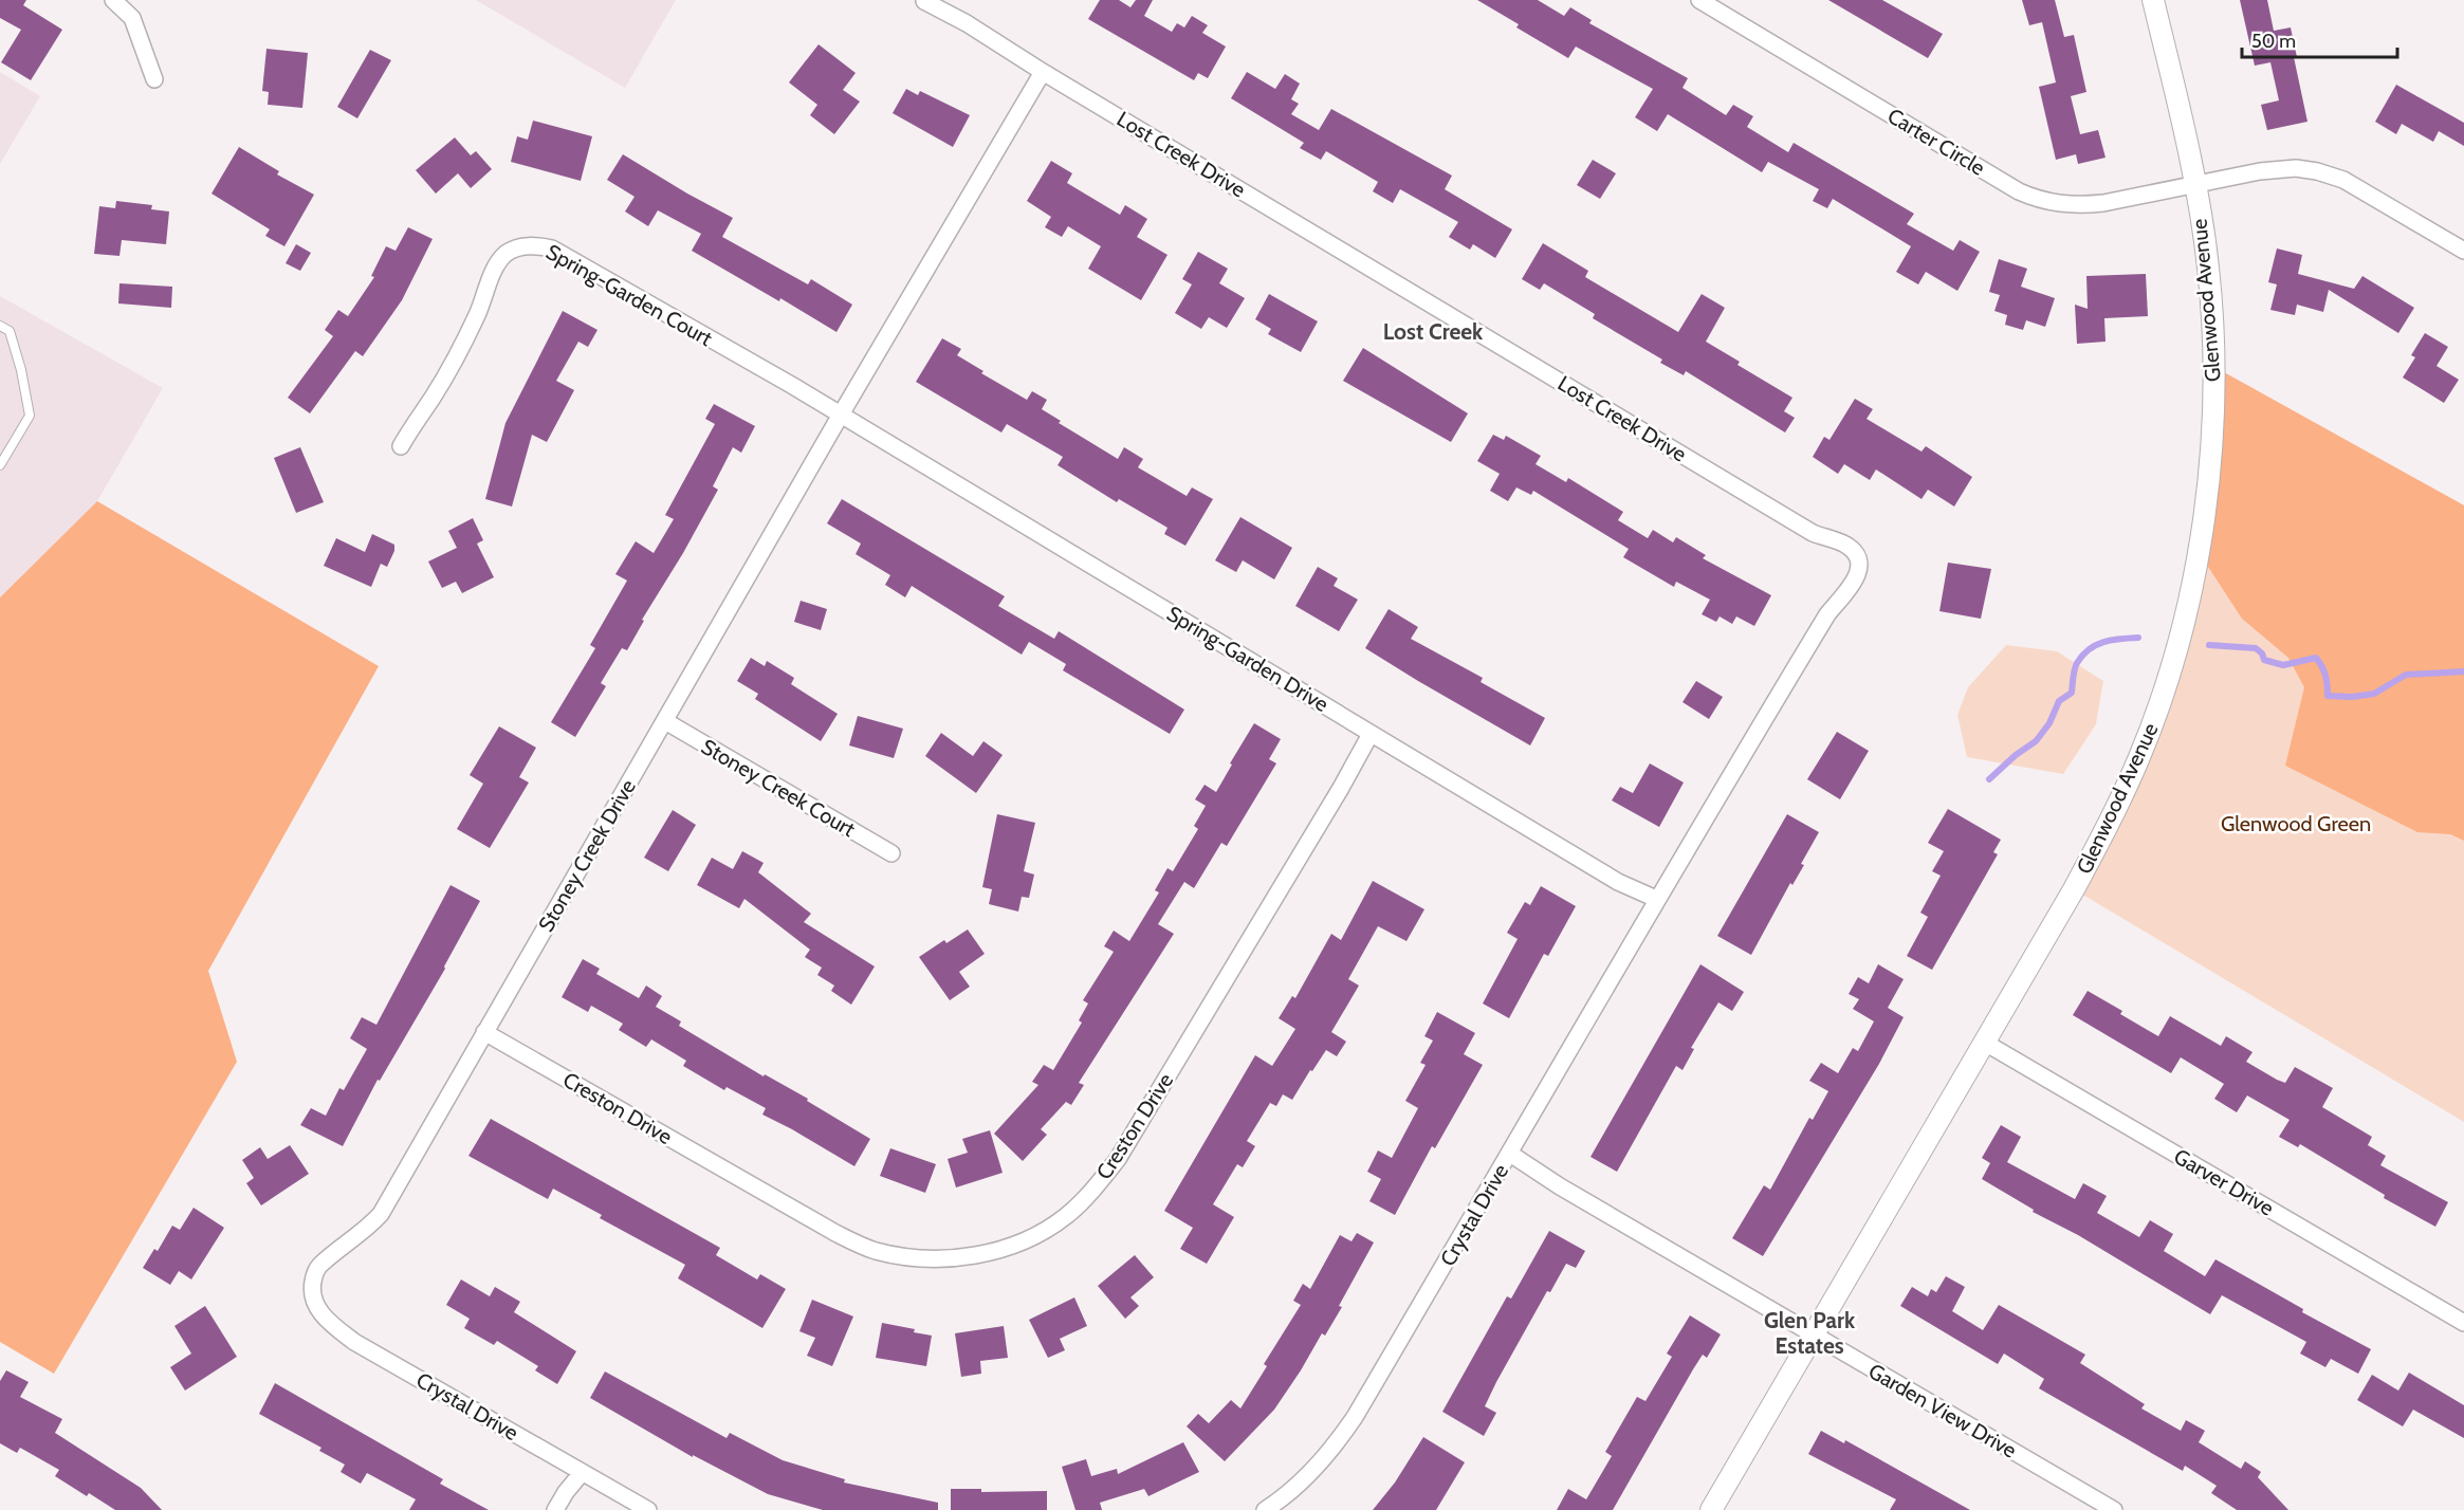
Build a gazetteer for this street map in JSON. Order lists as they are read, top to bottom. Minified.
{"streets":{"street":["Carter Circle","Lost Creek Drive","Spring-Garden Court","Glenwood Avenue","Spring-Garden Drive","Stoney Creek Court","Stoney Creek Drive","Creston Drive","Garver Drive","Crystal Drive","Garden View Drive"]},"crossings":[["Carter Circle","Glenwood Avenue"],["Lost Creek Drive","Spring-Garden Drive"],["Lost Creek Drive","Crystal Drive"],["Spring-Garden Court","Spring-Garden Drive"],["Spring-Garden Court","Stoney Creek Drive"],["Glenwood Avenue","Garver Drive"],["Glenwood Avenue","Garden View Drive"],["Spring-Garden Drive","Stoney Creek Drive"],["Spring-Garden Drive","Creston Drive"],["Spring-Garden Drive","Crystal Drive"],["Stoney Creek Court","Stoney Creek Drive"],["Stoney Creek Drive","Creston Drive"],["Stoney Creek Drive","Crystal Drive"],["Crystal Drive","Garden View Drive"]],"districts":["Lost Creek","Glen Park Estates"],"parks":["Glenwood Green"],"scale_bar":"50 m"}
